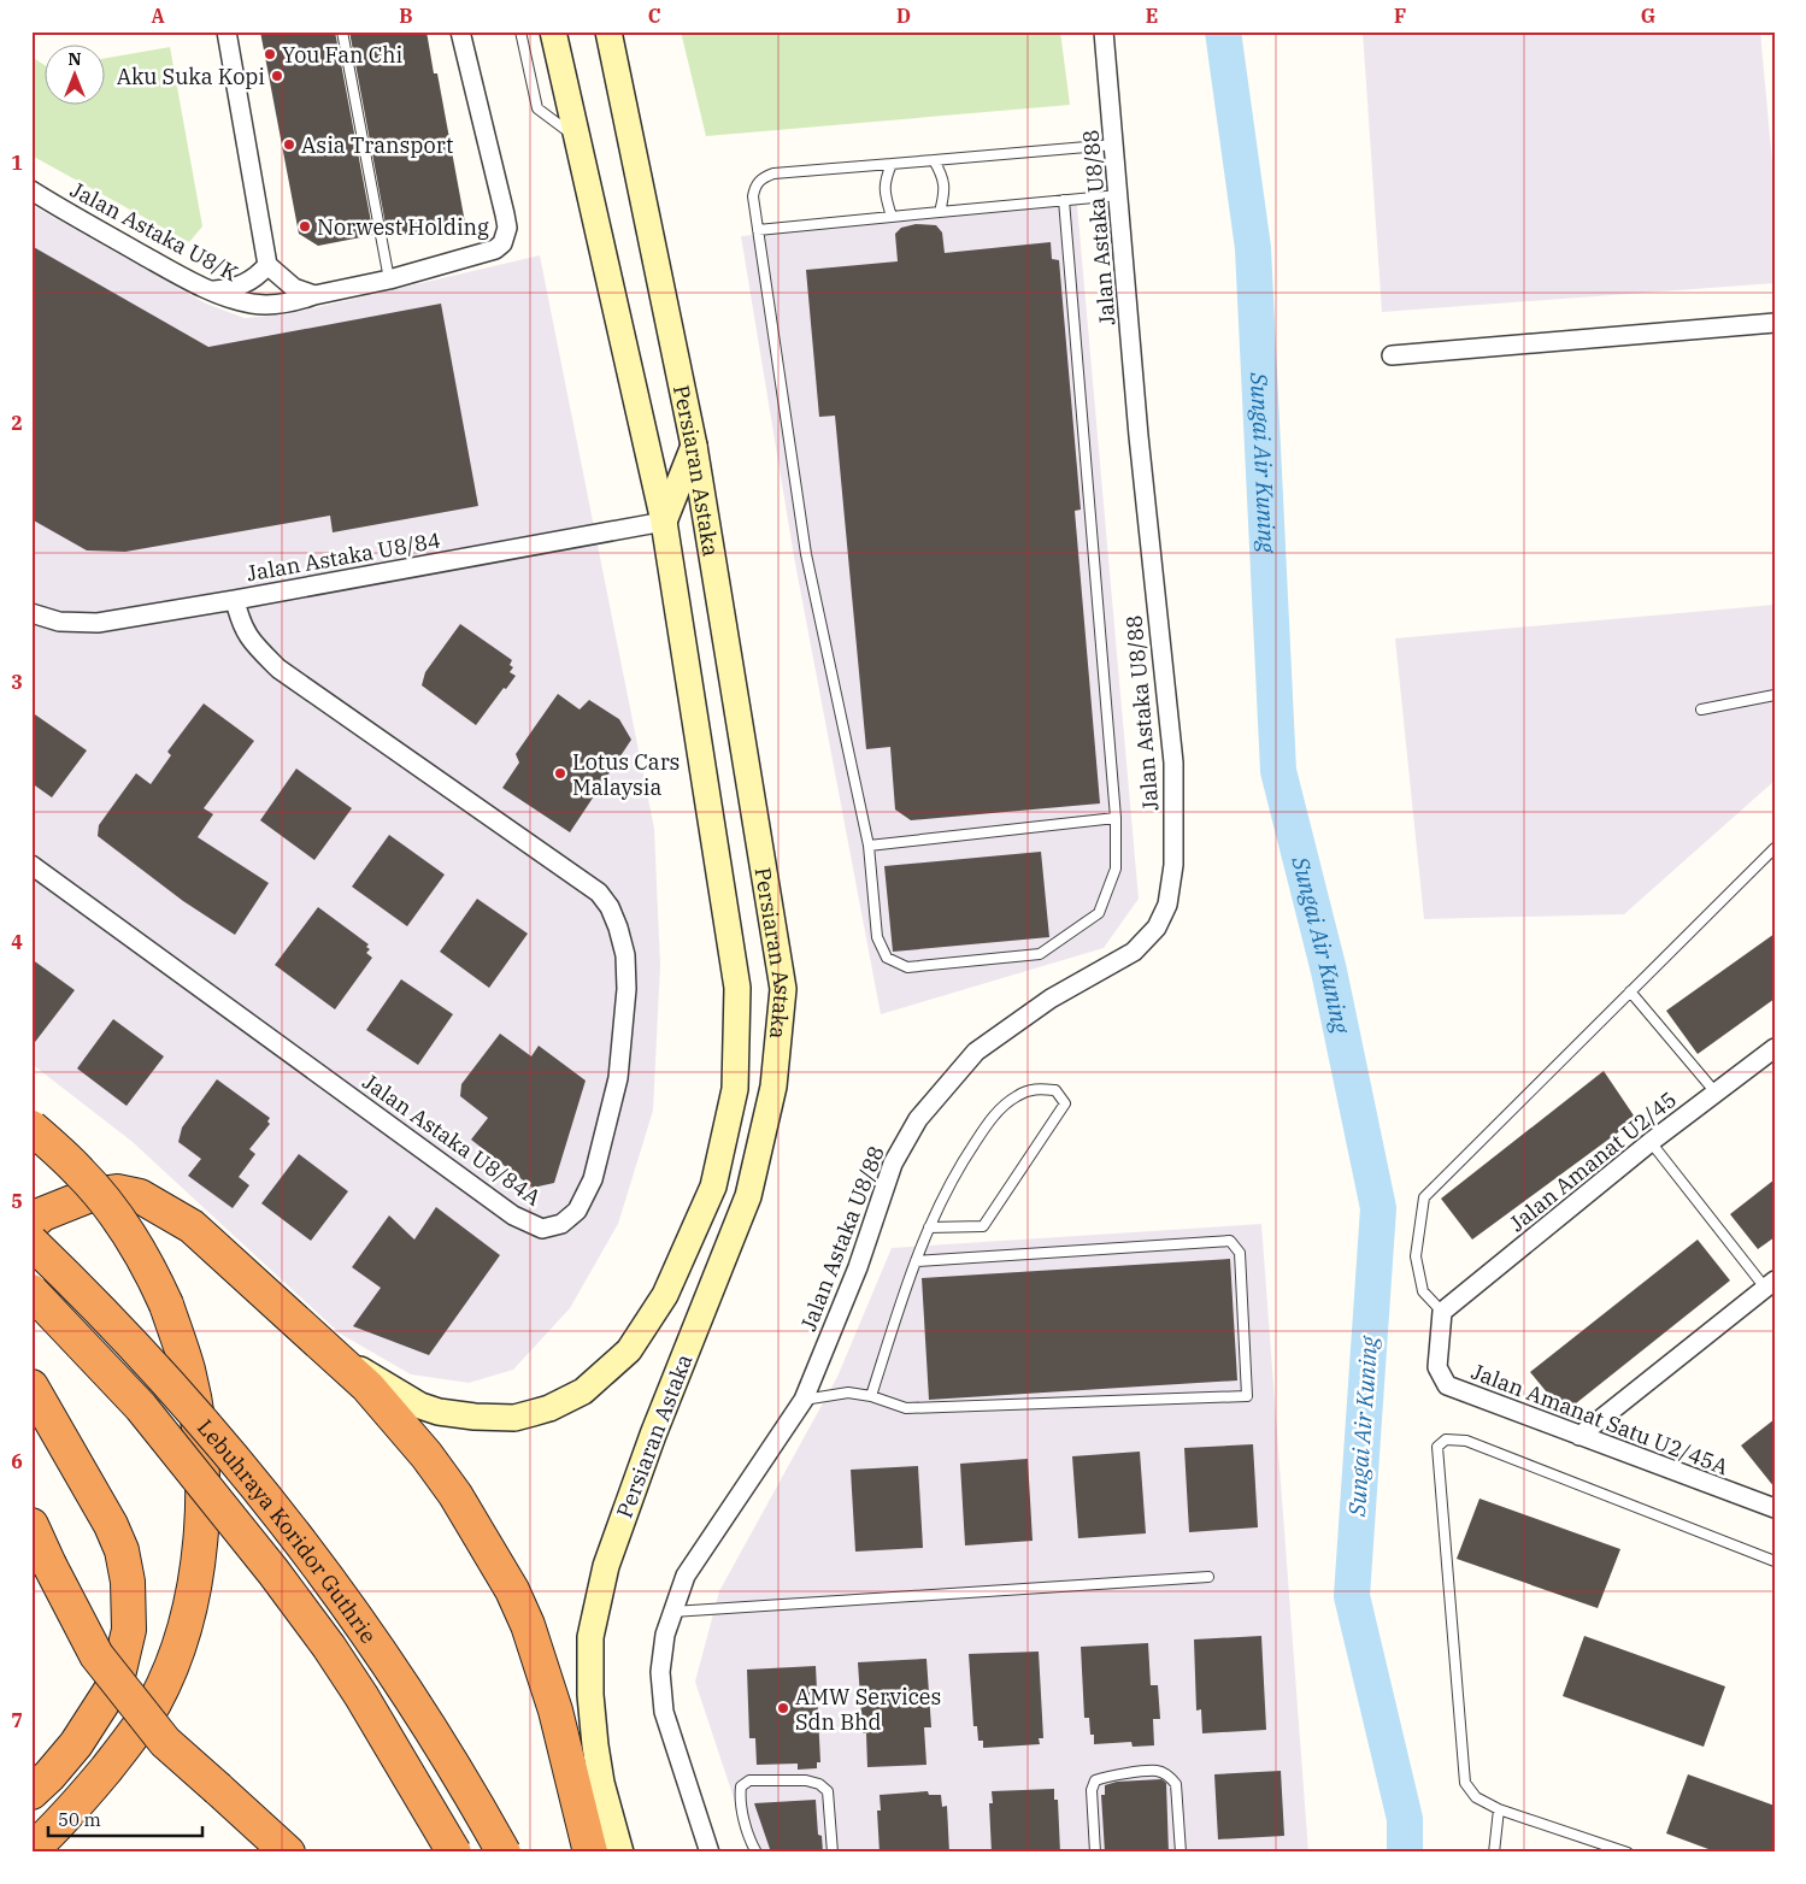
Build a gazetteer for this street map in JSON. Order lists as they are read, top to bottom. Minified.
{"streets":{"highway":["Lebuhraya Koridor Guthrie"],"main road":["Persiaran Astaka"],"street":["Jalan Astaka U8/88","Jalan Astaka U8/K","Jalan Astaka U8/84","Jalan Astaka U8/84A","Jalan Amanat U2/45","Jalan Amanat Satu U2/45A"]},"crossings":[["Persiaran Astaka","Jalan Astaka U8/84"],["Jalan Astaka U8/84","Jalan Astaka U8/84A"],["Jalan Amanat U2/45","Jalan Amanat Satu U2/45A"]],"water":["Sungai Air Kuning"],"places":["You Fan Chi","Aku Suka Kopi","Asia Transport","Norwest Holding","Lotus Cars Malaysia","AMW Services Sdn Bhd"],"scale_bar":"50 m","north":"top","grid":{"columns":["A","B","C","D","E","F","G"],"rows":["1","2","3","4","5","6","7"]}}
